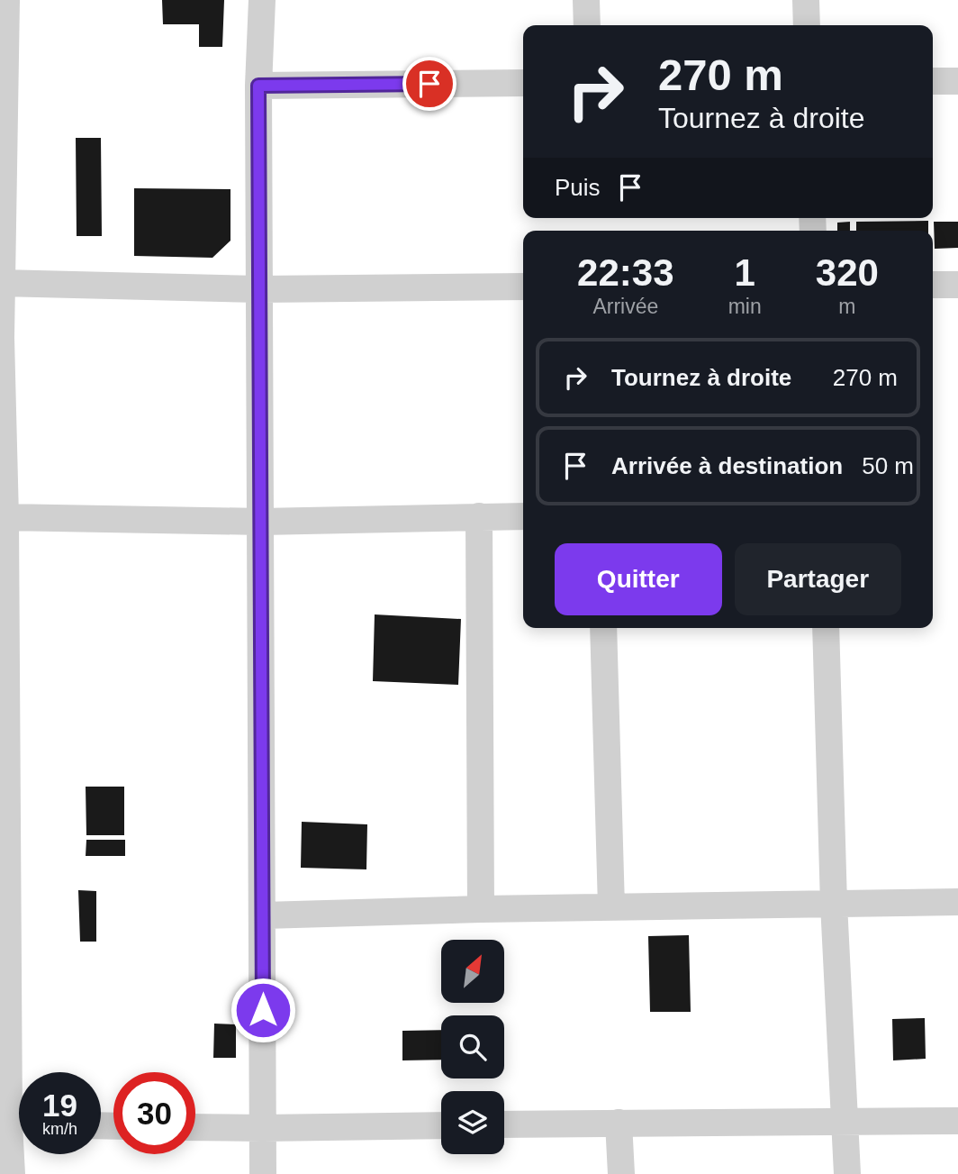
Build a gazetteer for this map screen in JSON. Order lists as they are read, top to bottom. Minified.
{"north":"top right","page":{"turn":["270 m","Tournez à droite"],"then":"Puis","eta":["22:33","Arrivée","1","min","320","m"],"list":[{"name":"Tournez à droite","value":"270 m"},{"name":"Arrivée à destination","value":"50 m"}],"buttons":["Quitter","Partager"],"speed":"19 km/h","limit":"30"}}
